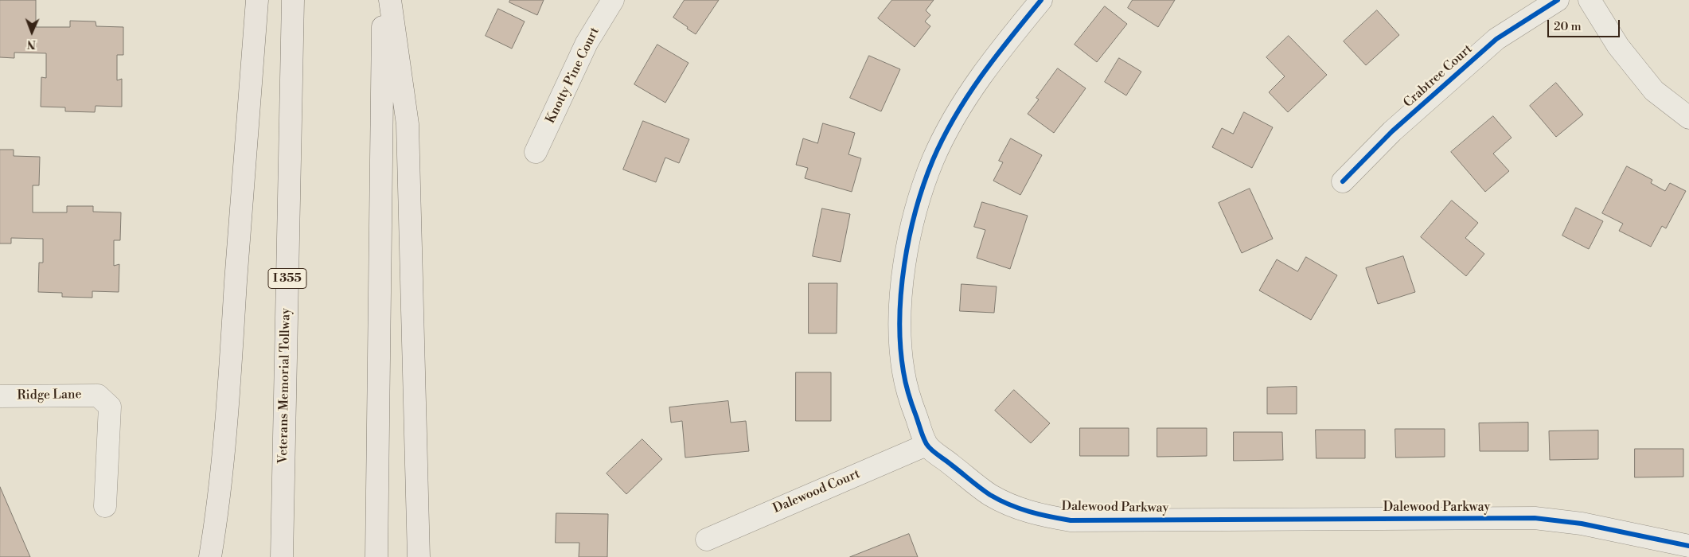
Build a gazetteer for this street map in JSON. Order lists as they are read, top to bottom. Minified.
{"streets":{"highway":["I 355","Veterans Memorial Tollway"],"street":["Knotty Pine Court","Crabtree Court","Ridge Lane","Dalewood Court","Dalewood Parkway"]},"crossings":[["Dalewood Court","Dalewood Parkway"]],"scale_bar":"20 m","north":"bottom"}
